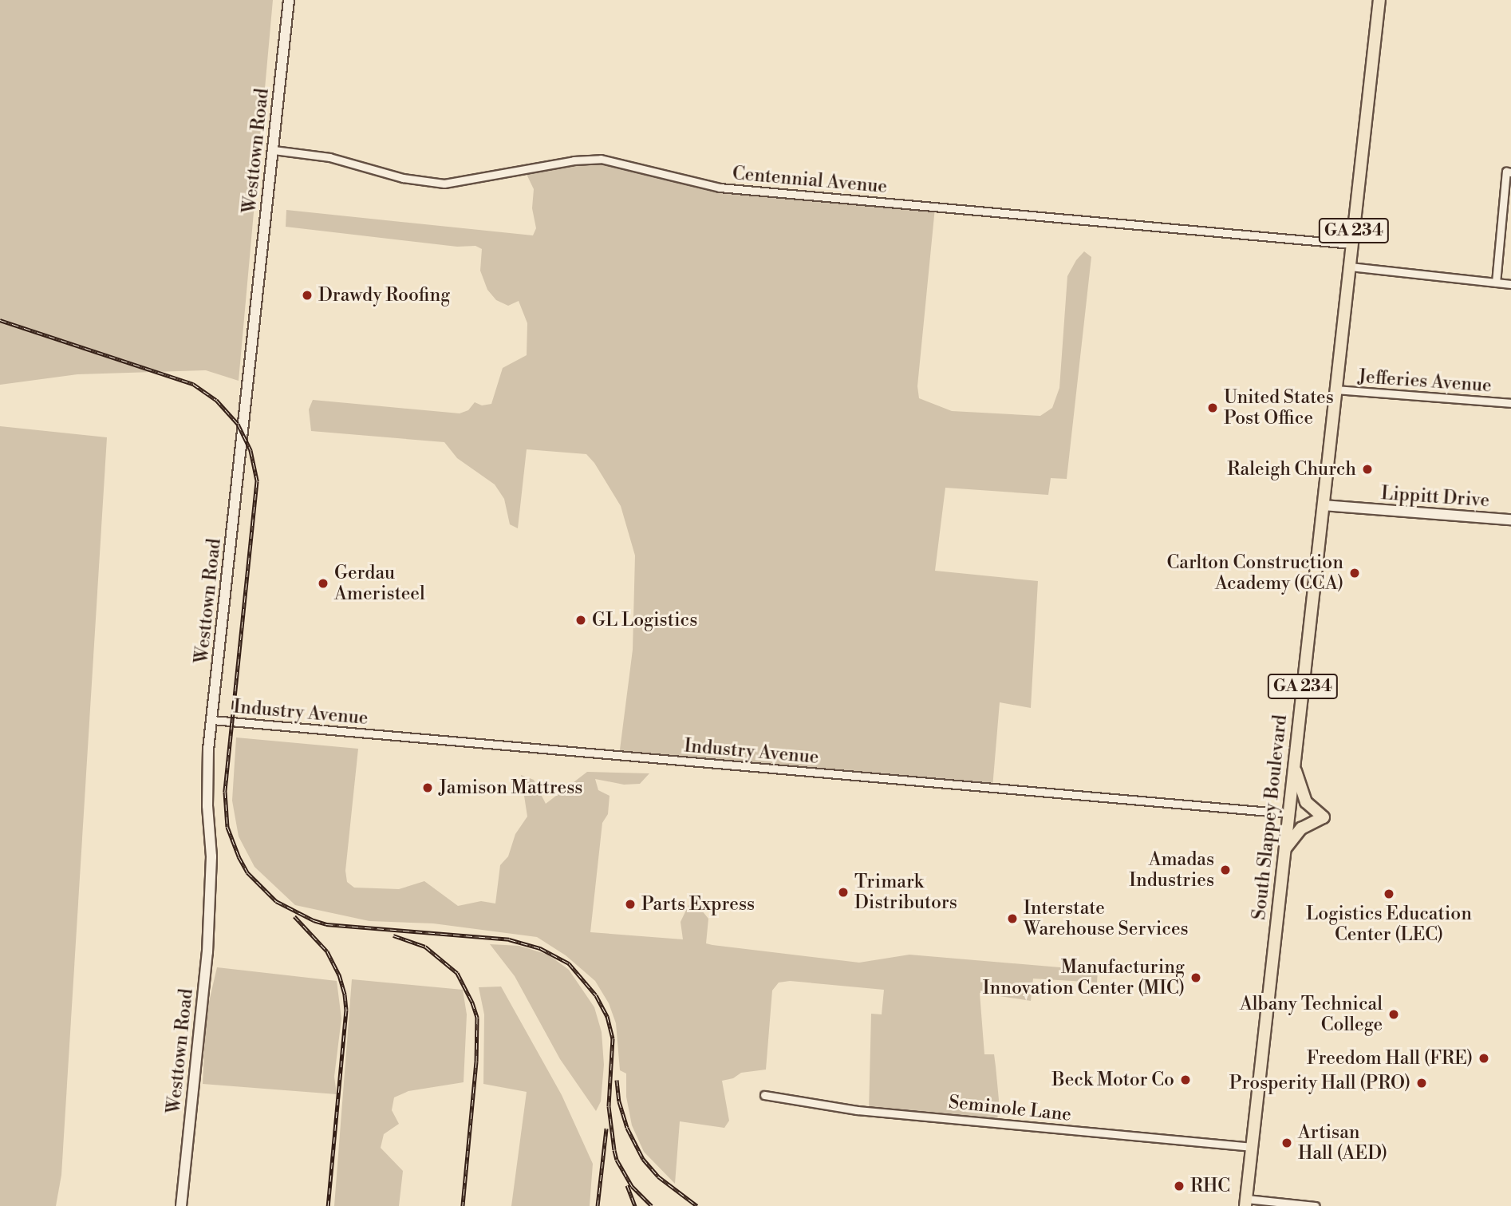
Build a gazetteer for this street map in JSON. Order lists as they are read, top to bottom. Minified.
{"streets":{"main road":["GA 234","South Slappey Boulevard"],"street":["Westtown Road","Centennial Avenue","Jefferies Avenue","Lippitt Drive","Industry Avenue","Seminole Lane"]},"crossings":[["Westtown Road","Centennial Avenue"],["Westtown Road","Industry Avenue"],["Centennial Avenue","South Slappey Boulevard"],["Jefferies Avenue","South Slappey Boulevard"],["Lippitt Drive","South Slappey Boulevard"],["Industry Avenue","South Slappey Boulevard"],["South Slappey Boulevard","Seminole Lane"]],"places":["Drawdy Roofing","United States Post Office","Raleigh Church","Carlton Construction Academy (CCA)","Gerdau Ameristeel","GL Logistics","Jamison Mattress","Amadas Industries","Trimark Distributors","Logistics Education Center (LEC)","Parts Express","Interstate Warehouse Services","Manufacturing Innovation Center (MIC)","Albany Technical College","Freedom Hall (FRE)","Beck Motor Co","Prosperity Hall (PRO)","Artisan Hall (AED)","RHC"]}
